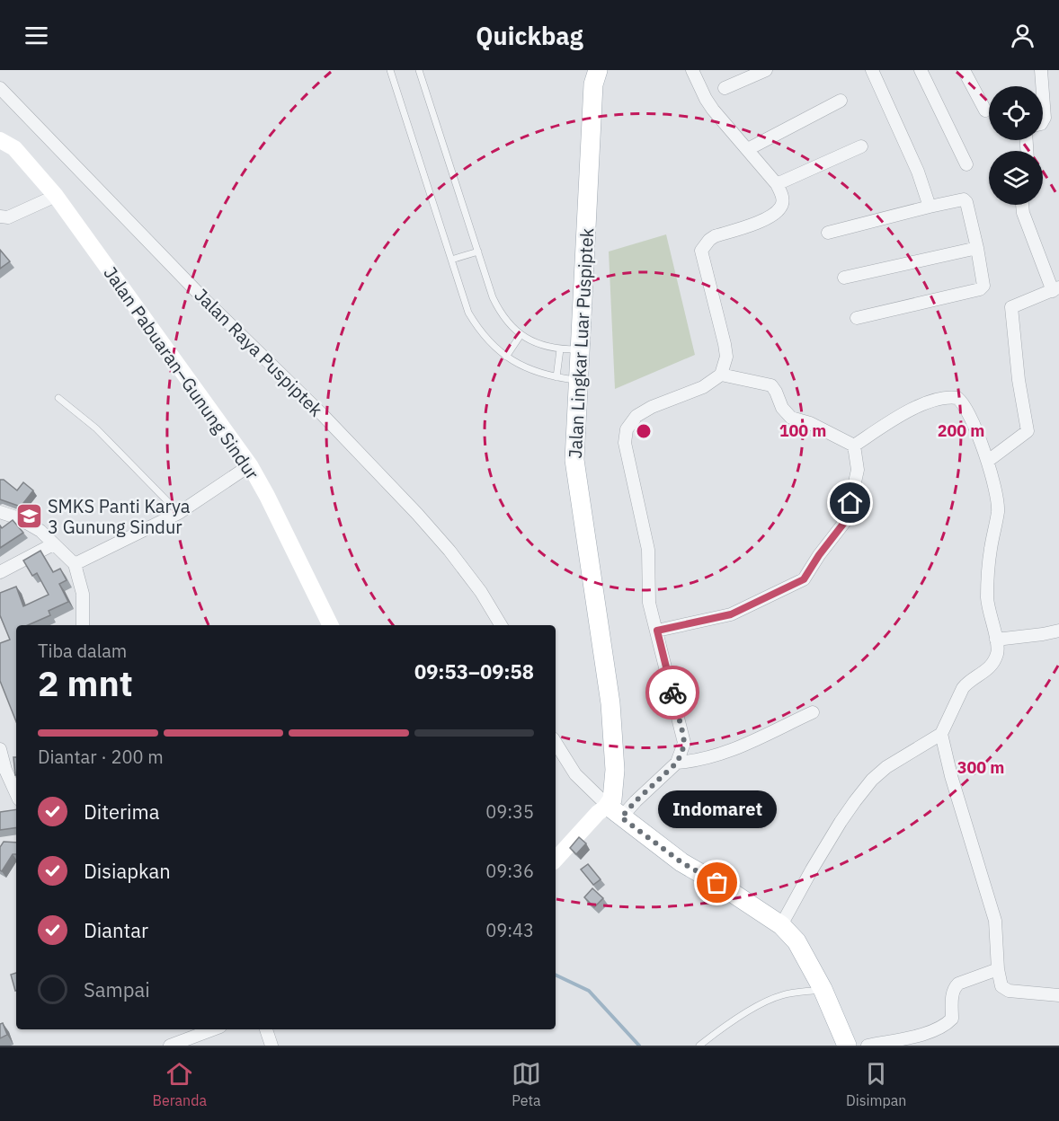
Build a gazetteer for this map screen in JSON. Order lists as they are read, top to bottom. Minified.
{"streets":{"main road":["Jalan Lingkar Luar Puspiptek"],"street":["Jalan Raya Puspiptek","Jalan Pabuaran–Gunung Sindur"]},"places":{"school or university":["SMKS Panti Karya 3 Gunung Sindur"],"other":["Indomaret"]},"page":{"header":"Quickbag","heading":["2 mnt","Tiba dalam","09:53–09:58"],"bar":"Diantar · 200 m","list":[["Diterima","09:35"],["Disiapkan","09:36"],["Diantar","09:43"],"Sampai"],"bubble":"Indomaret","tabs":["Beranda","Peta","Disimpan"]},"rings":["100 m","200 m","300 m"]}
